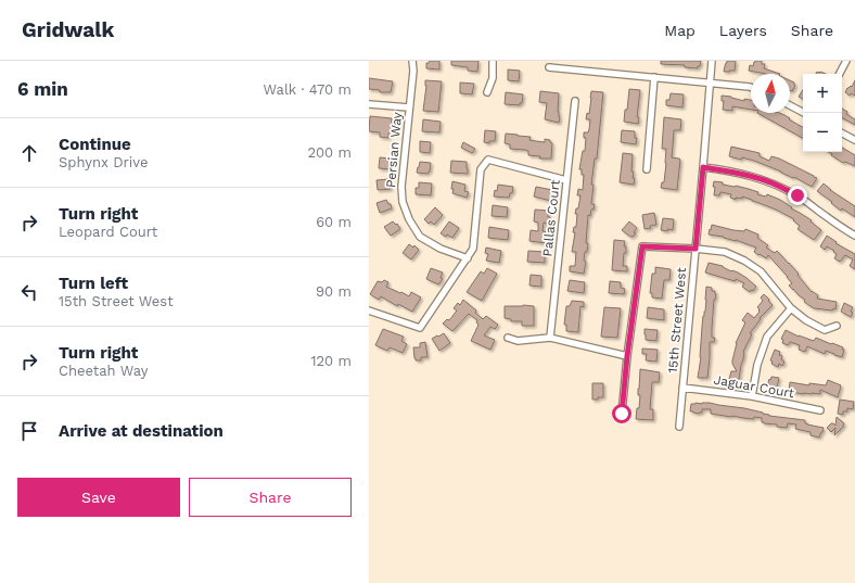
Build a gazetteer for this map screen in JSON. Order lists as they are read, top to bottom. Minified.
{"streets":{"street":["Persian Way","Pallas Court","15th Street West","Jaguar Court"]},"crossings":[["15th Street West","Jaguar Court"]],"north":"top","page":{"header":"Gridwalk","nav":["Map","Layers","Share"],"heading":["6 min","Walk · 470 m"],"map_buttons":["+","−"],"list":[["Continue","Sphynx Drive","200 m"],["Turn right","Leopard Court","60 m"],["Turn left","15th Street West","90 m"],["Turn right","Cheetah Way","120 m"],"Arrive at destination"],"buttons":["Save","Share"]}}
